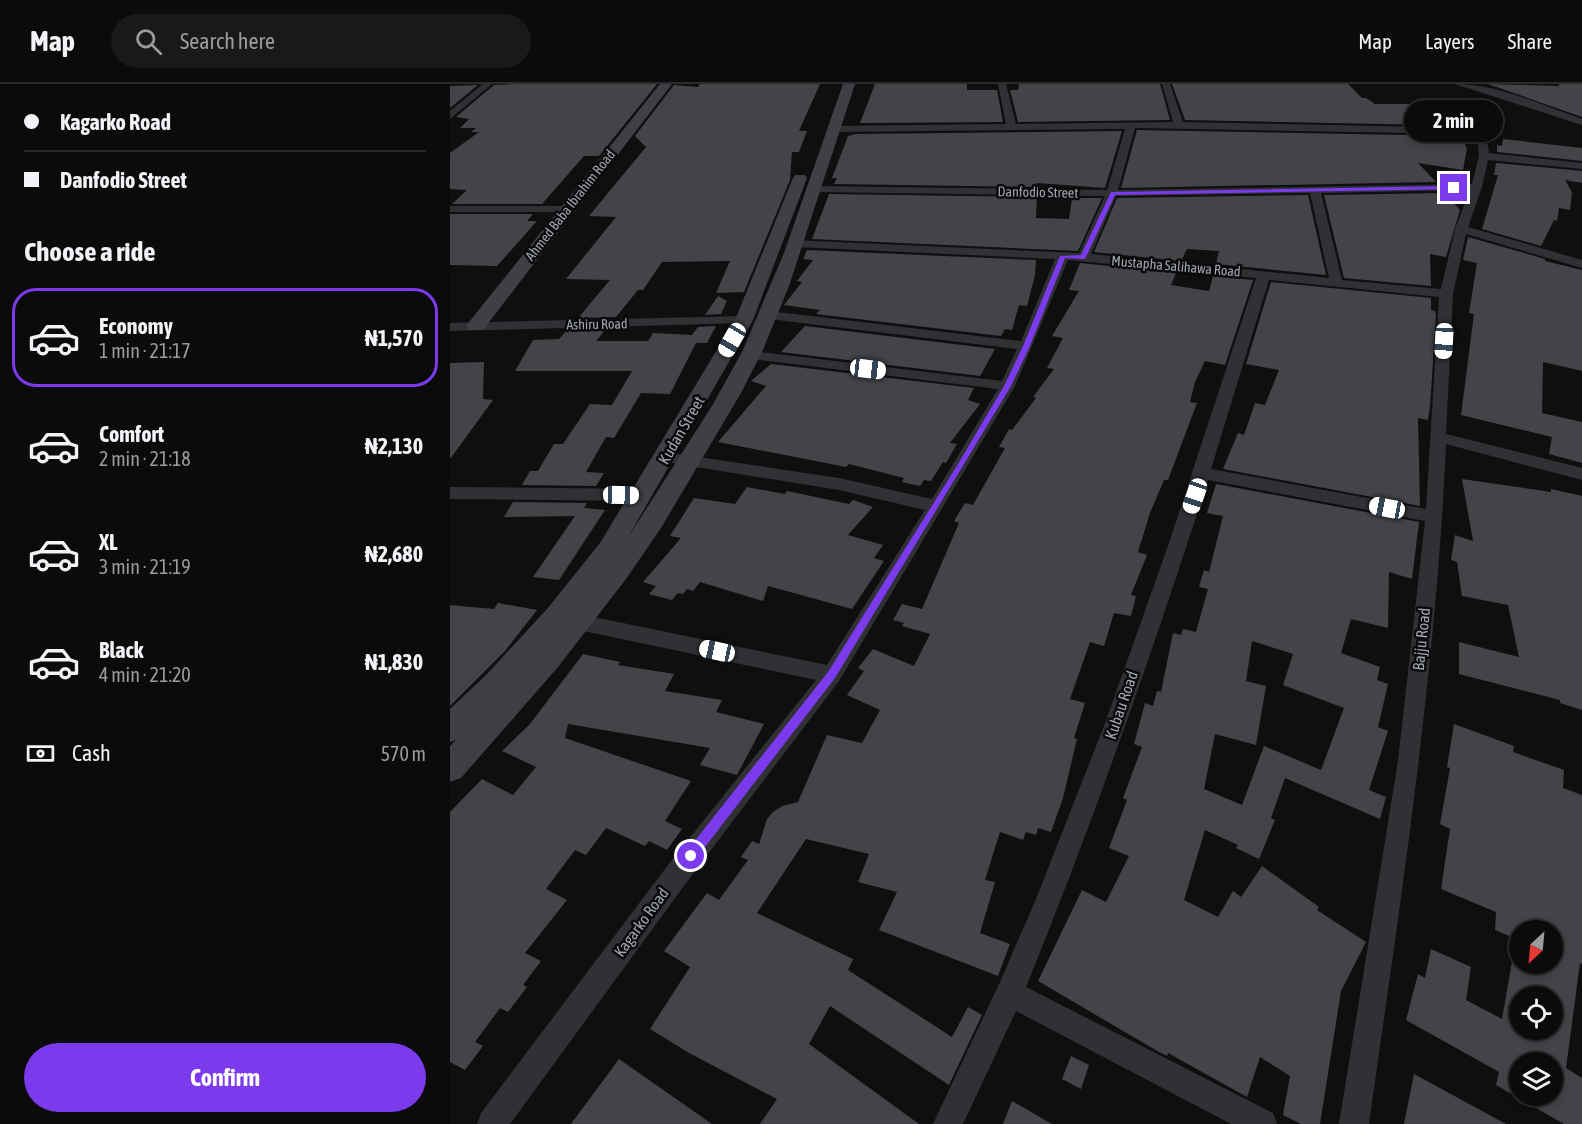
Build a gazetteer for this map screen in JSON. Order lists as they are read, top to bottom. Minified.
{"streets":{"street":["Danfodio Street","Ahmed Baba Ibrahim Road","Mustapha Salihawa Road","Ashiru Road","Kudan Street","Bajju Road","Kubau Road","Kagarko Road"]},"crossings":[["Danfodio Street","Bajju Road"],["Danfodio Street","Kagarko Road"],["Ahmed Baba Ibrahim Road","Ashiru Road"],["Mustapha Salihawa Road","Bajju Road"],["Mustapha Salihawa Road","Kubau Road"],["Mustapha Salihawa Road","Kagarko Road"],["Ashiru Road","Kudan Street"]],"north":"bottom left","page":{"header":"Map","search":"Search here","nav":["Map","Layers","Share"],"banner":["Kagarko Road","Danfodio Street"],"bubble":"2 min","heading":"Choose a ride","list":[{"name":"Economy","note":"1 min · 21:17","value":"₦1,570"},{"name":"Comfort","note":"2 min · 21:18","value":"₦2,130"},{"name":"XL","note":"3 min · 21:19","value":"₦2,680"},{"name":"Black","note":"4 min · 21:20","value":"₦1,830"}],"pay":["Cash","570 m"],"buttons":"Confirm"}}
